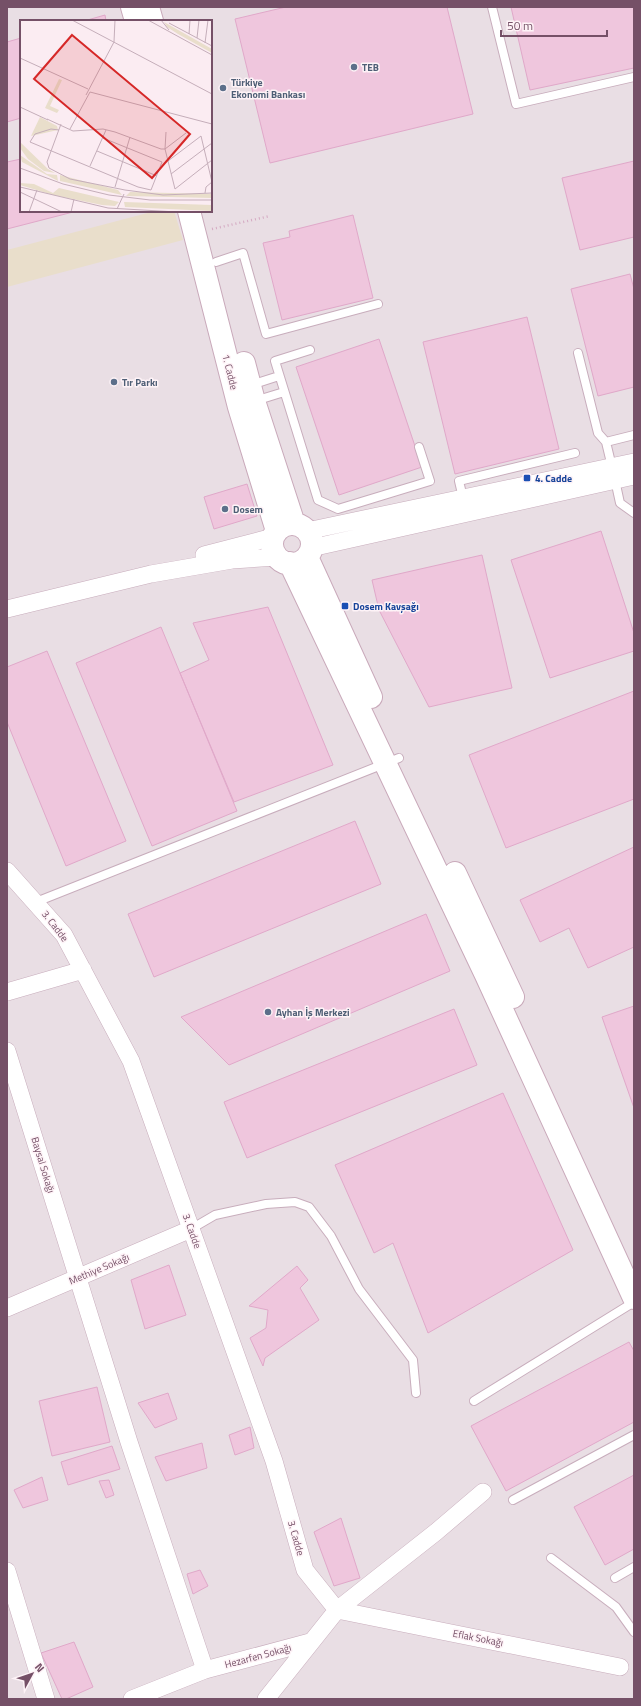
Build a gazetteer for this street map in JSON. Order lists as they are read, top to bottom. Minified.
{"streets":{"street":["1. Cadde","3. Cadde","Baysal Sokağı","Methiye Sokağı","Eflak Sokağı","Hezarfen Sokağı"]},"crossings":[["3. Cadde","Methiye Sokağı"],["3. Cadde","Eflak Sokağı"],["Baysal Sokağı","Methiye Sokağı"],["Baysal Sokağı","Hezarfen Sokağı"]],"places":{"other":["TEB","Türkiye Ekonomi Bankası","Tır Parkı","Dosem","Ayhan İş Merkezi"],"transit":["4. Cadde","Dosem Kavşağı"]},"scale_bar":"50 m","north":"top right"}
